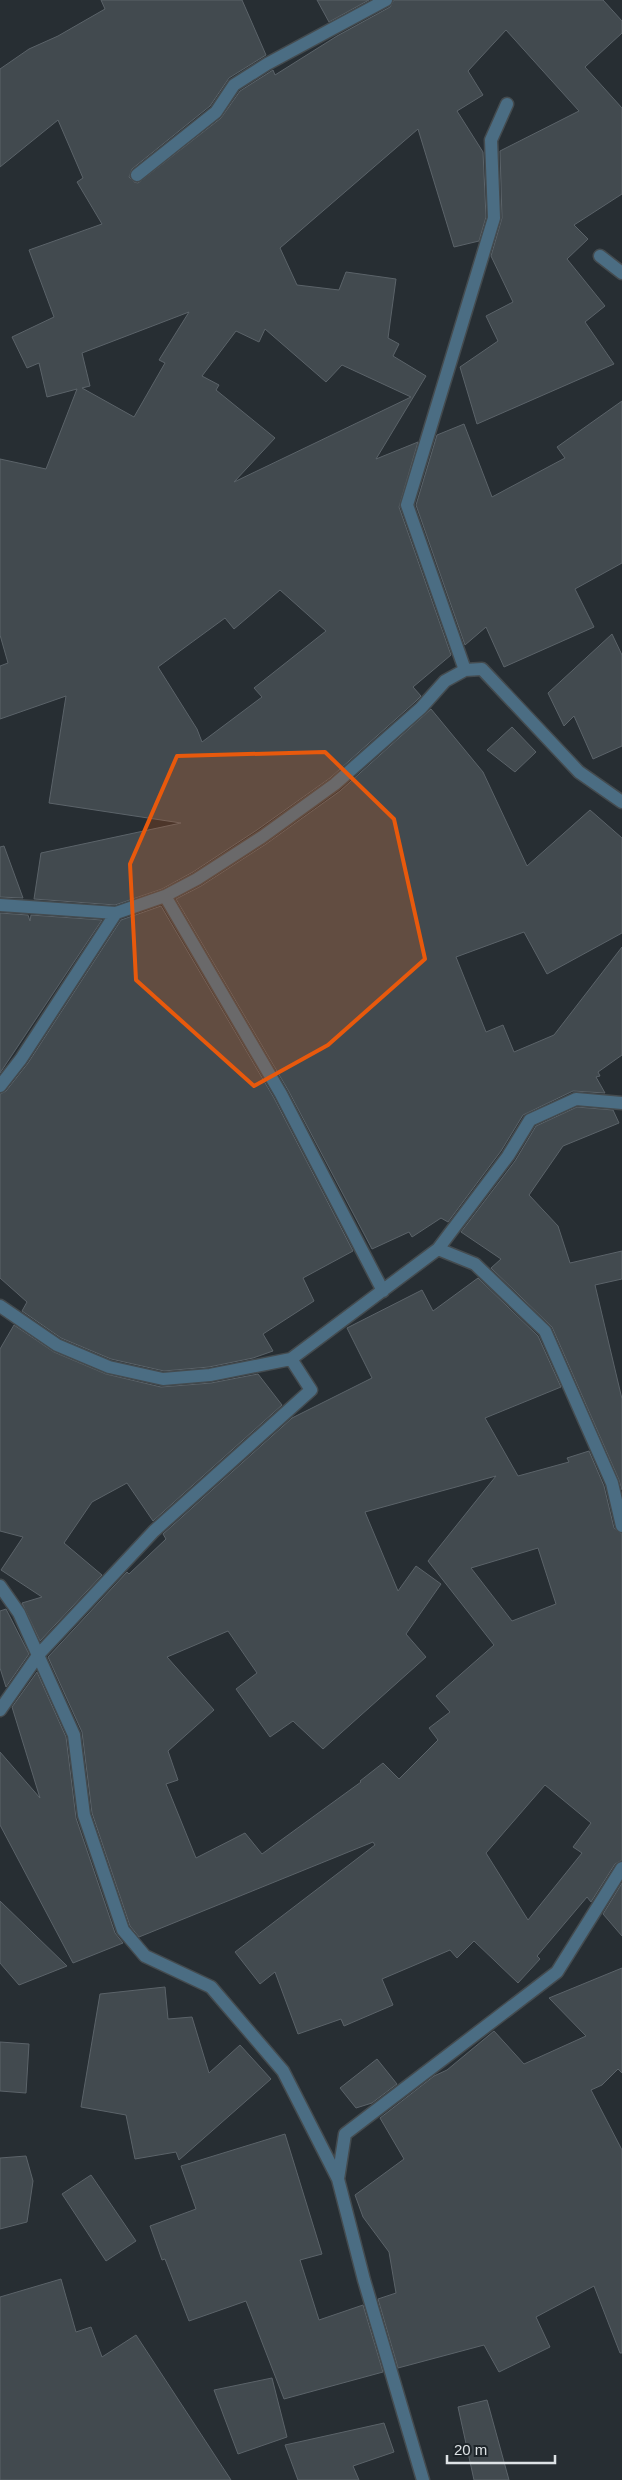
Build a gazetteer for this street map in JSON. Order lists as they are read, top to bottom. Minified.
{"scale_bar":"20 m"}
